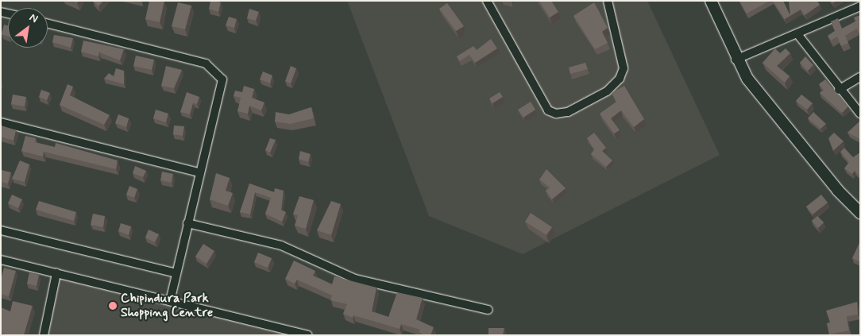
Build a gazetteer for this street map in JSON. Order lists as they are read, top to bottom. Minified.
{"places":["Chipindura Park Shopping Centre"],"north":"top right"}
